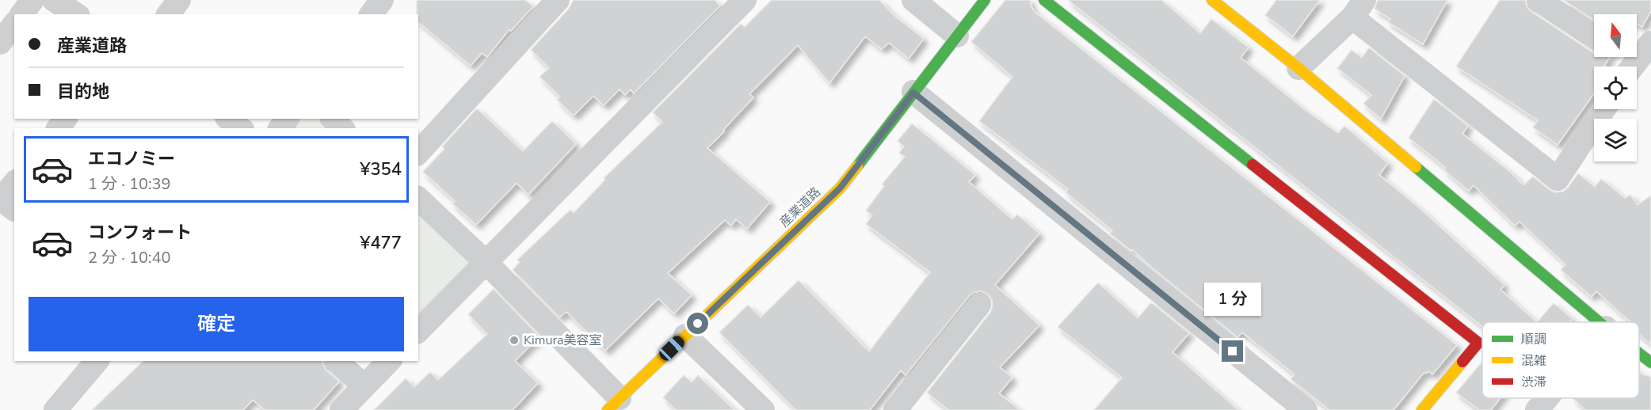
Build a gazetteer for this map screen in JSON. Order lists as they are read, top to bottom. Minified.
{"streets":{"street":["産業道路"]},"places":["Kimura美容室"],"legend":["順調","混雑","渋滞"],"north":"top","page":{"banner":["産業道路","目的地"],"list":[{"name":"エコノミー","note":"1 分 · 10:39","value":"¥354"},{"name":"コンフォート","note":"2 分 · 10:40","value":"¥477"}],"bubble":"1 分","buttons":"確定"}}
